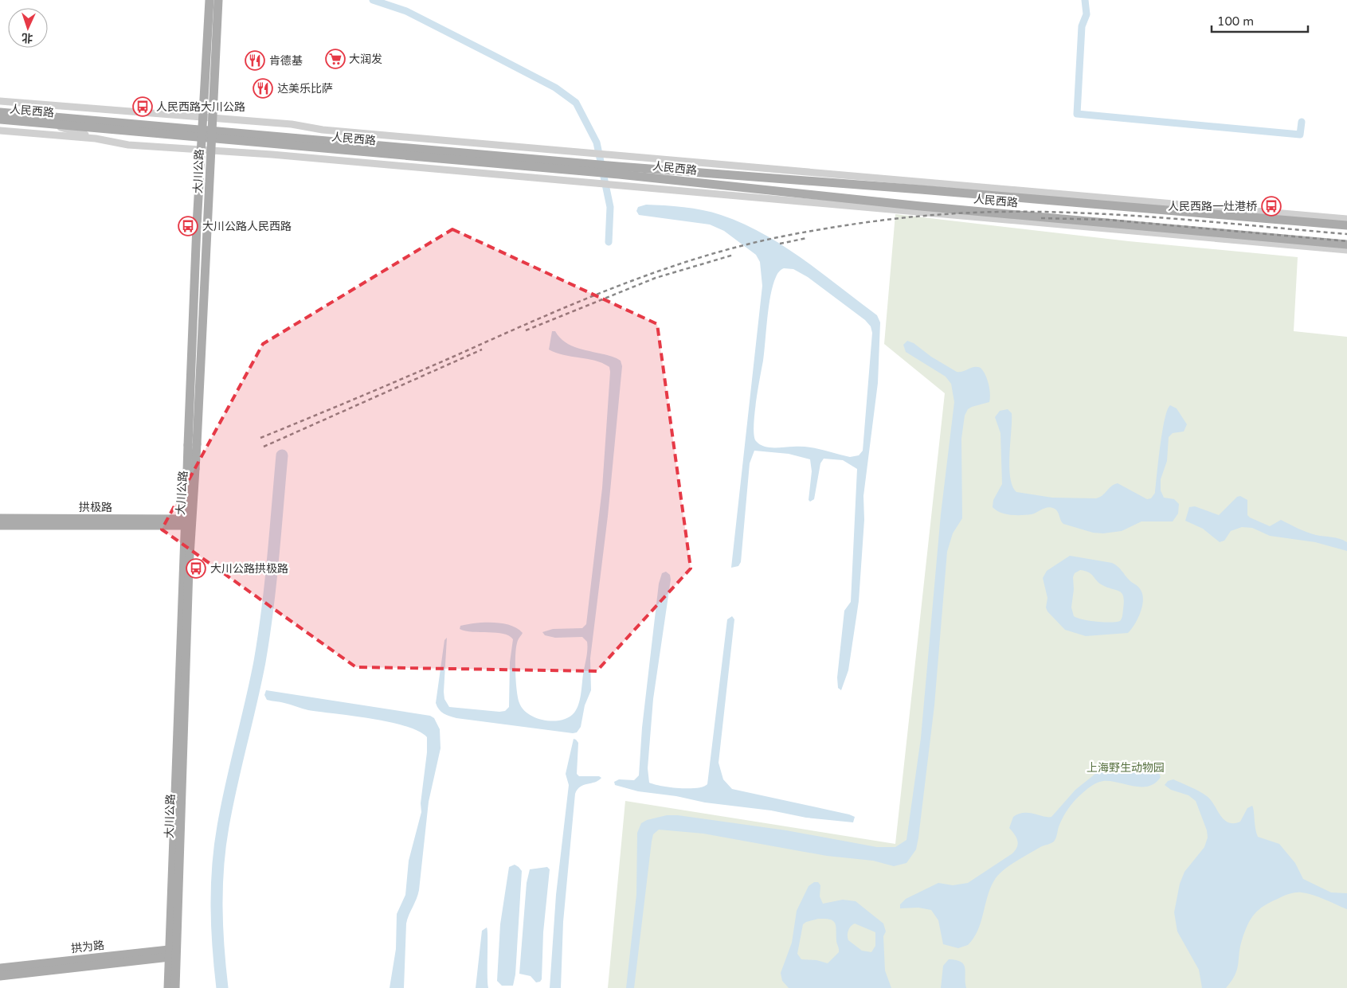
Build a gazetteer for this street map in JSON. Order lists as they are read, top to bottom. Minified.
{"streets":{"main road":["人民西路","大川公路","拱极路","拱为路"]},"crossings":[["人民西路","大川公路"],["大川公路","拱极路"],["大川公路","拱为路"]],"parks":["上海野生动物园"],"places":{"supermarket":["大润发"],"restaurant":["肯德基","达美乐比萨"],"bus stop":["人民西路大川公路","人民西路一灶港桥","大川公路人民西路","大川公路拱极路"]},"scale_bar":"100 m","north":"bottom"}
